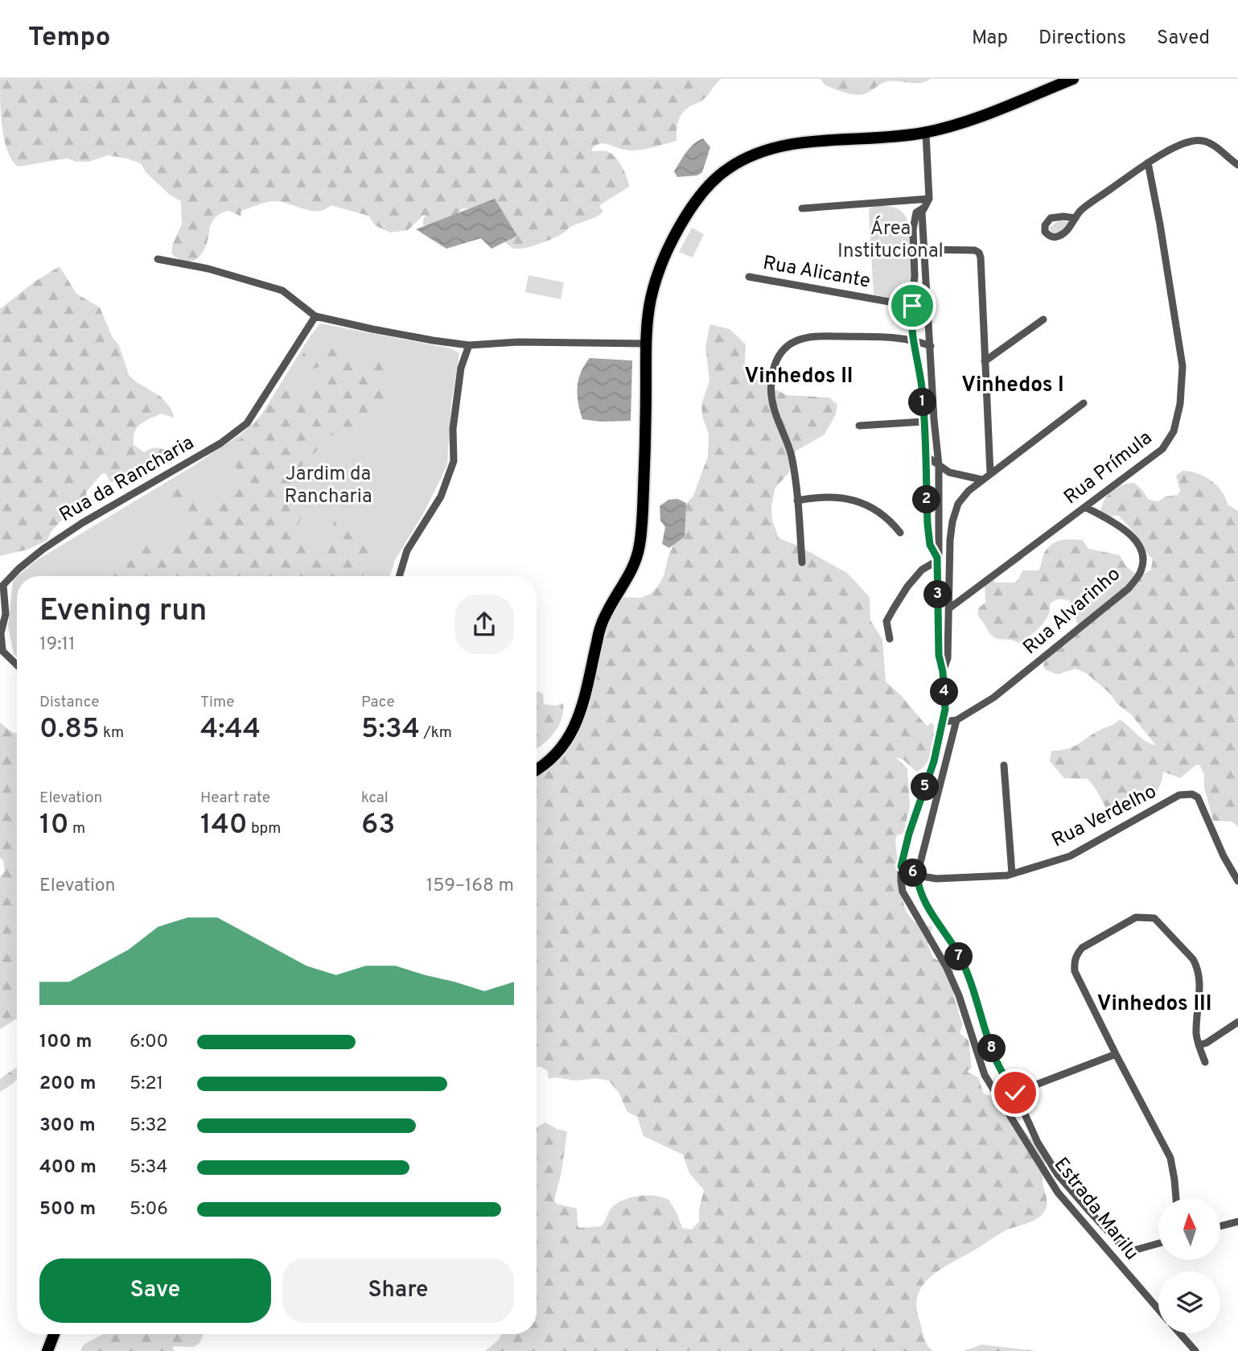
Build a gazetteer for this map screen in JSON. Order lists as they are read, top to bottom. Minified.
{"streets":{"street":["Rua Alicante","Rua Prímula","Rua da Rancharia","Rua Alvarinho","Rua Verdelho","Estrada Marilu"]},"crossings":[["Rua Prímula","Rua Alvarinho"],["Rua Alvarinho","Estrada Marilu"],["Rua Verdelho","Estrada Marilu"]],"districts":["Vinhedos II","Vinhedos I","Vinhedos III"],"parks":["Área Institucional","Jardim da Rancharia"],"north":"top","page":{"header":"Tempo","nav":["Map","Directions","Saved"],"pins":["1","2","3","4","5","6","7","8"],"heading":["Evening run","19:11"],"stats":[["Distance","0.85 km"],["Time","4:44"],["Pace","5:34 /km"],["Elevation","10 m"],["Heart rate","140 bpm"],["kcal","63"]],"chart":["Elevation","159–168 m"],"list":[{"name":"100 m","note":"6:00"},{"name":"200 m","note":"5:21"},{"name":"300 m","note":"5:32"},{"name":"400 m","note":"5:34"},{"name":"500 m","note":"5:06"}],"buttons":["Save","Share"]}}
